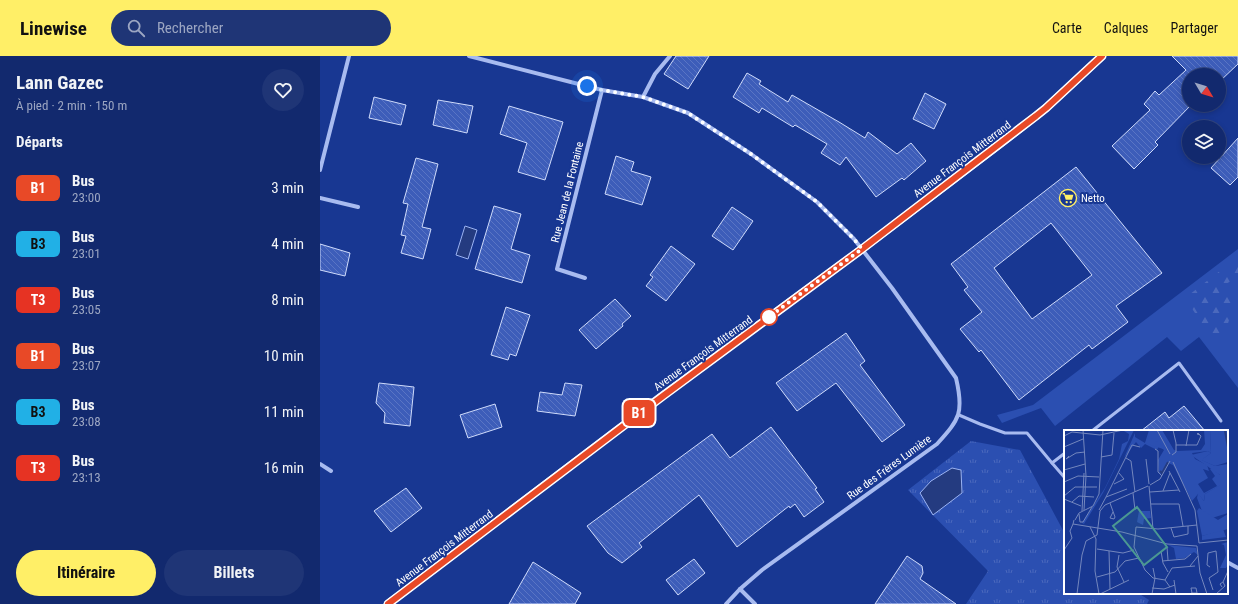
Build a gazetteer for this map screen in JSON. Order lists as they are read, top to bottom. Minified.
{"streets":{"main road":["Avenue François Mitterrand"],"street":["Rue Jean de la Fontaine","Rue des Frères Lumière"]},"places":{"supermarket":["Netto"]},"lines":["bus line B1"],"north":"bottom right","page":{"header":"Linewise","search":"Rechercher","nav":["Carte","Calques","Partager"],"heading":[["Lann Gazec","À pied · 2 min · 150 m"],"Départs"],"on_map":"B1","list":[{"mark":"B1","name":"Bus","note":"23:00","value":"3 min"},{"mark":"B3","name":"Bus","note":"23:01","value":"4 min"},{"mark":"T3","name":"Bus","note":"23:05","value":"8 min"},{"mark":"B1","name":"Bus","note":"23:07","value":"10 min"},{"mark":"B3","name":"Bus","note":"23:08","value":"11 min"},{"mark":"T3","name":"Bus","note":"23:13","value":"16 min"}],"buttons":["Itinéraire","Billets"]}}
